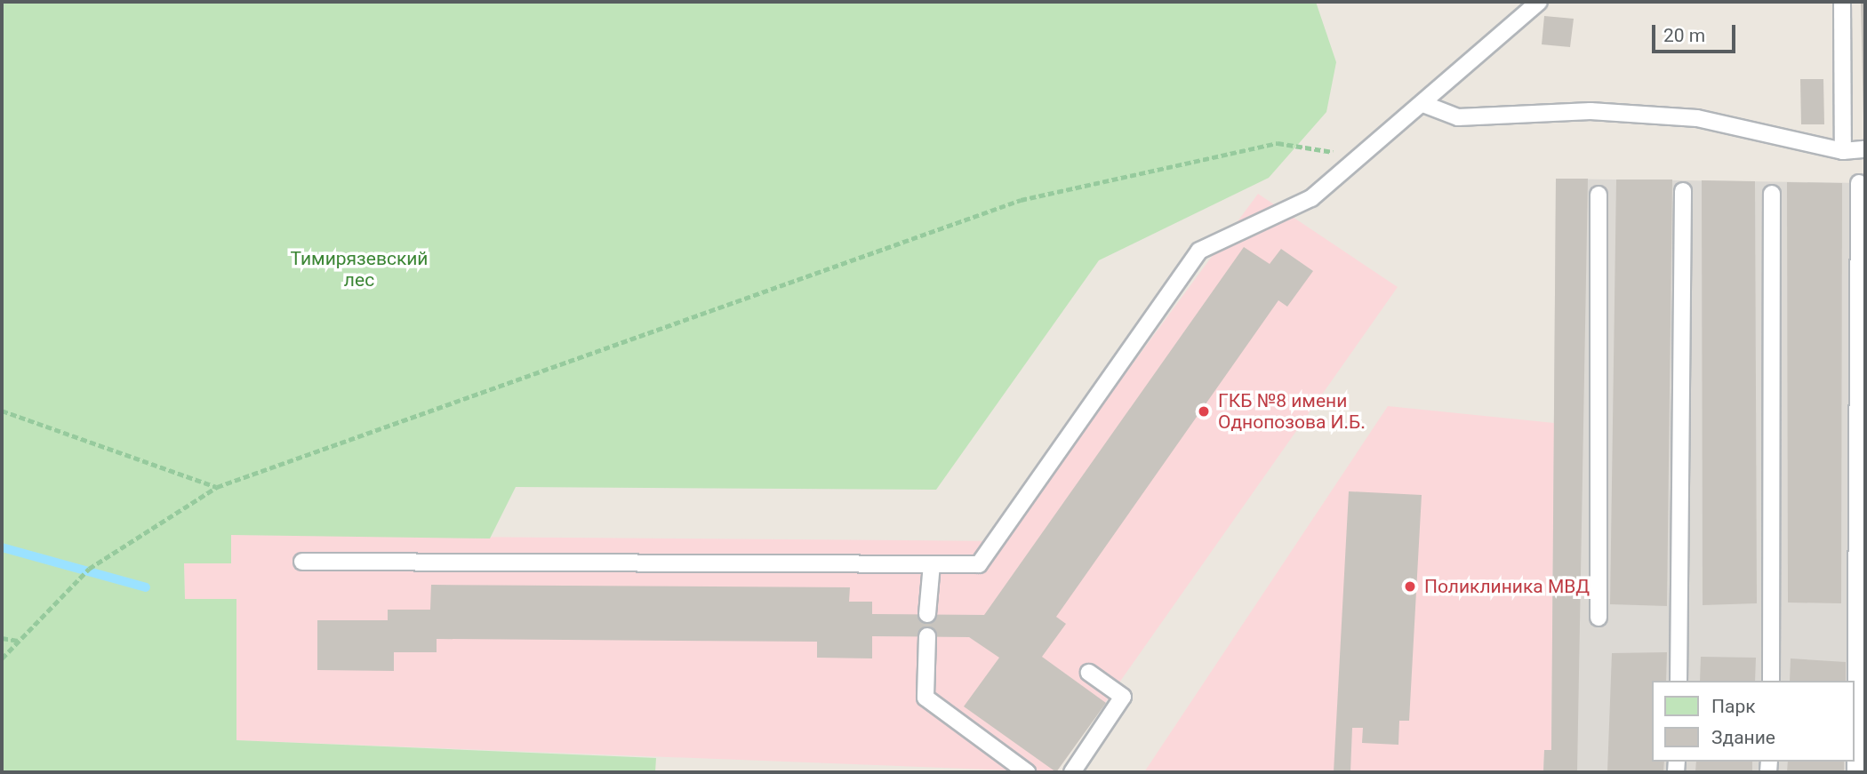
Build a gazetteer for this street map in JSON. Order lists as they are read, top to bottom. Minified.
{"parks":["Тимирязевский лес"],"places":["ГКБ №8 имени Однопозова И.Б.","Поликлиника МВД"],"legend":["Парк","Здание"],"scale_bar":"20 m"}
